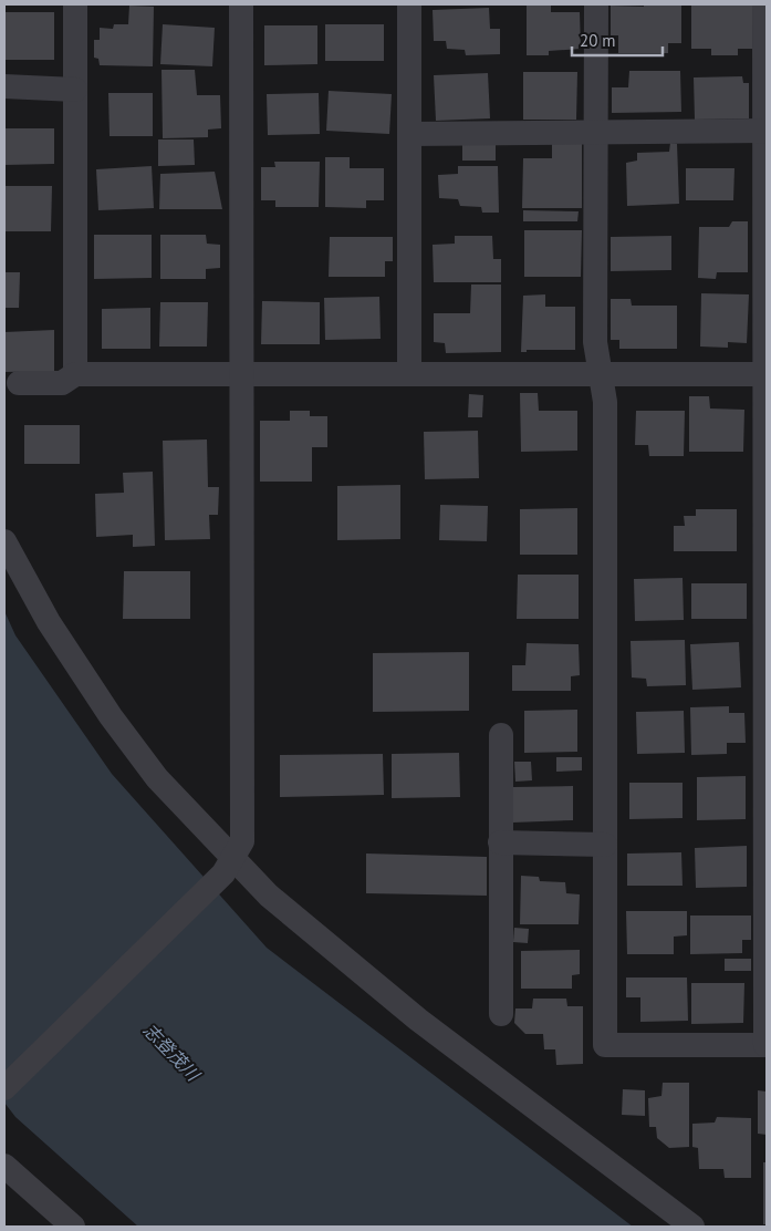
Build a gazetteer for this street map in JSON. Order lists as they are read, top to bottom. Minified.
{"water":["志登茂川"],"scale_bar":"20 m"}
